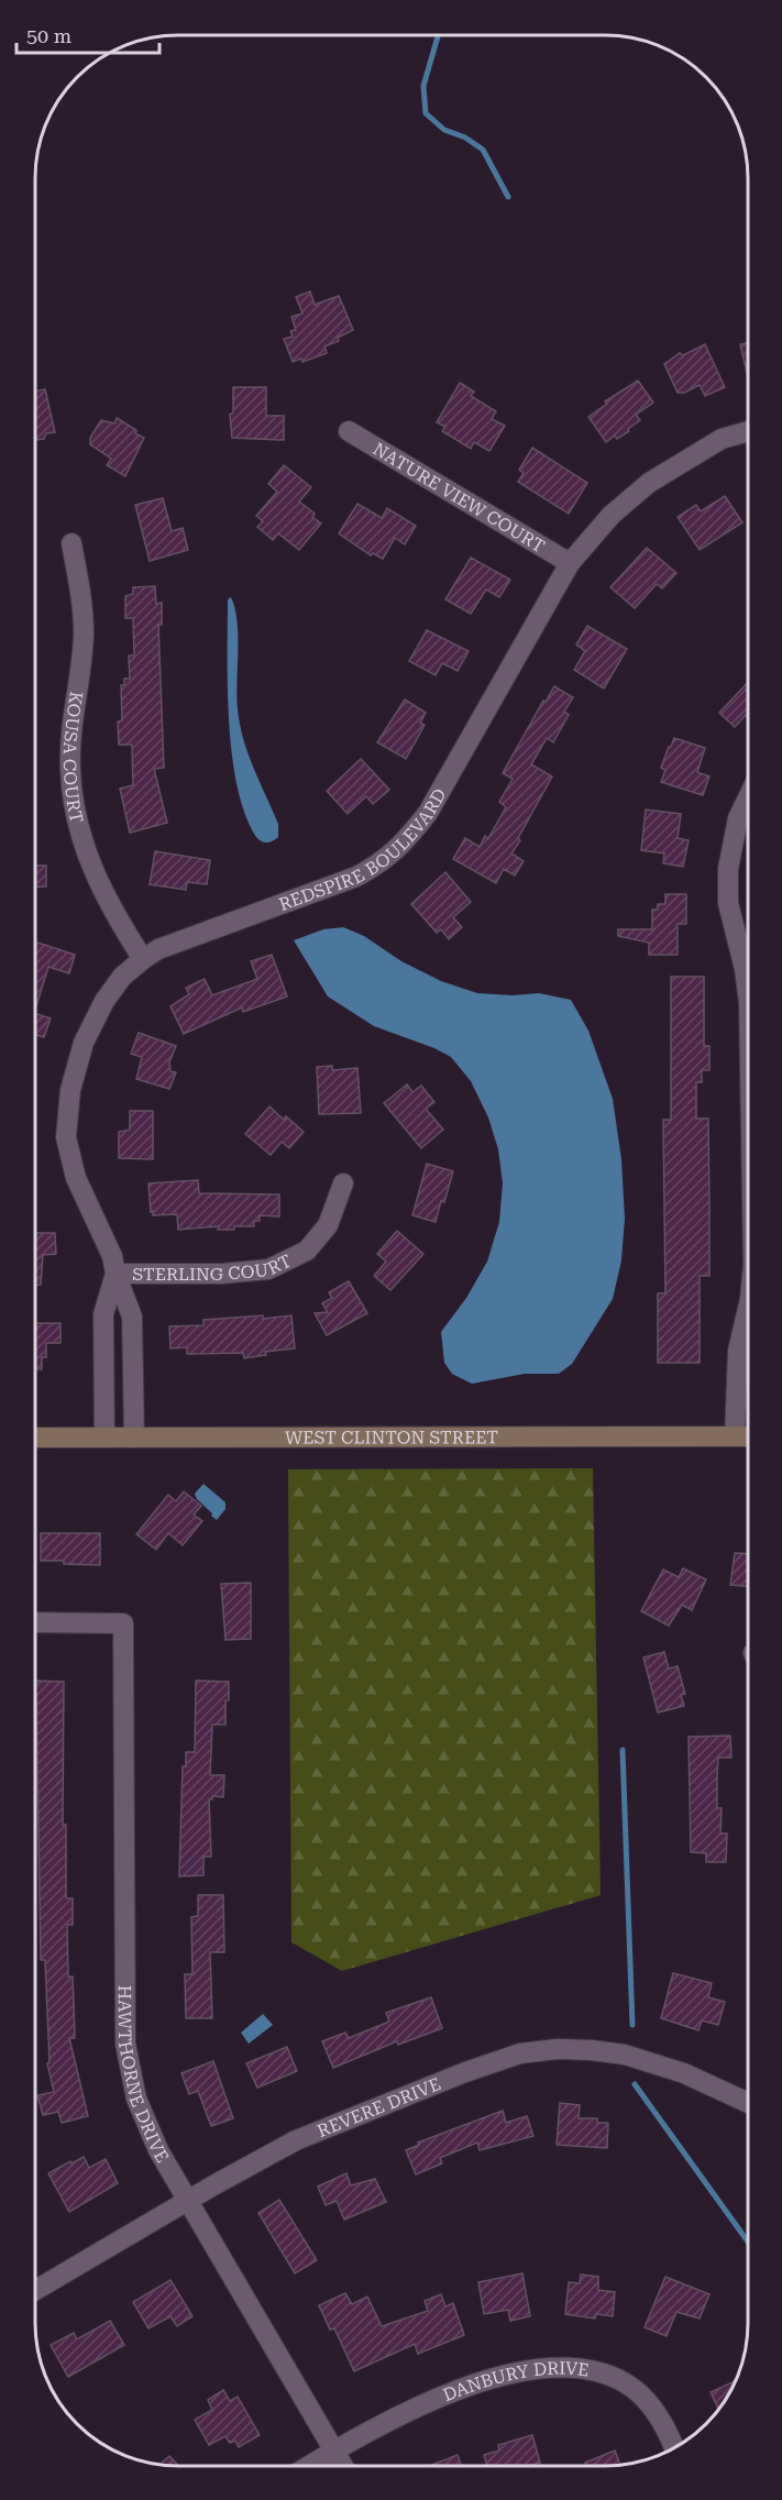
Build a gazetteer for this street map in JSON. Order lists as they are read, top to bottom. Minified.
{"streets":{"street":["NATURE VIEW COURT","KOUSA COURT","REDSPIRE BOULEVARD","STERLING COURT","WEST CLINTON STREET","HAWTHORNE DRIVE","REVERE DRIVE","DANBURY DRIVE"]},"crossings":[["NATURE VIEW COURT","REDSPIRE BOULEVARD"],["KOUSA COURT","REDSPIRE BOULEVARD"],["REDSPIRE BOULEVARD","STERLING COURT"],["REDSPIRE BOULEVARD","WEST CLINTON STREET"],["HAWTHORNE DRIVE","REVERE DRIVE"],["HAWTHORNE DRIVE","DANBURY DRIVE"]],"scale_bar":"50 m"}
